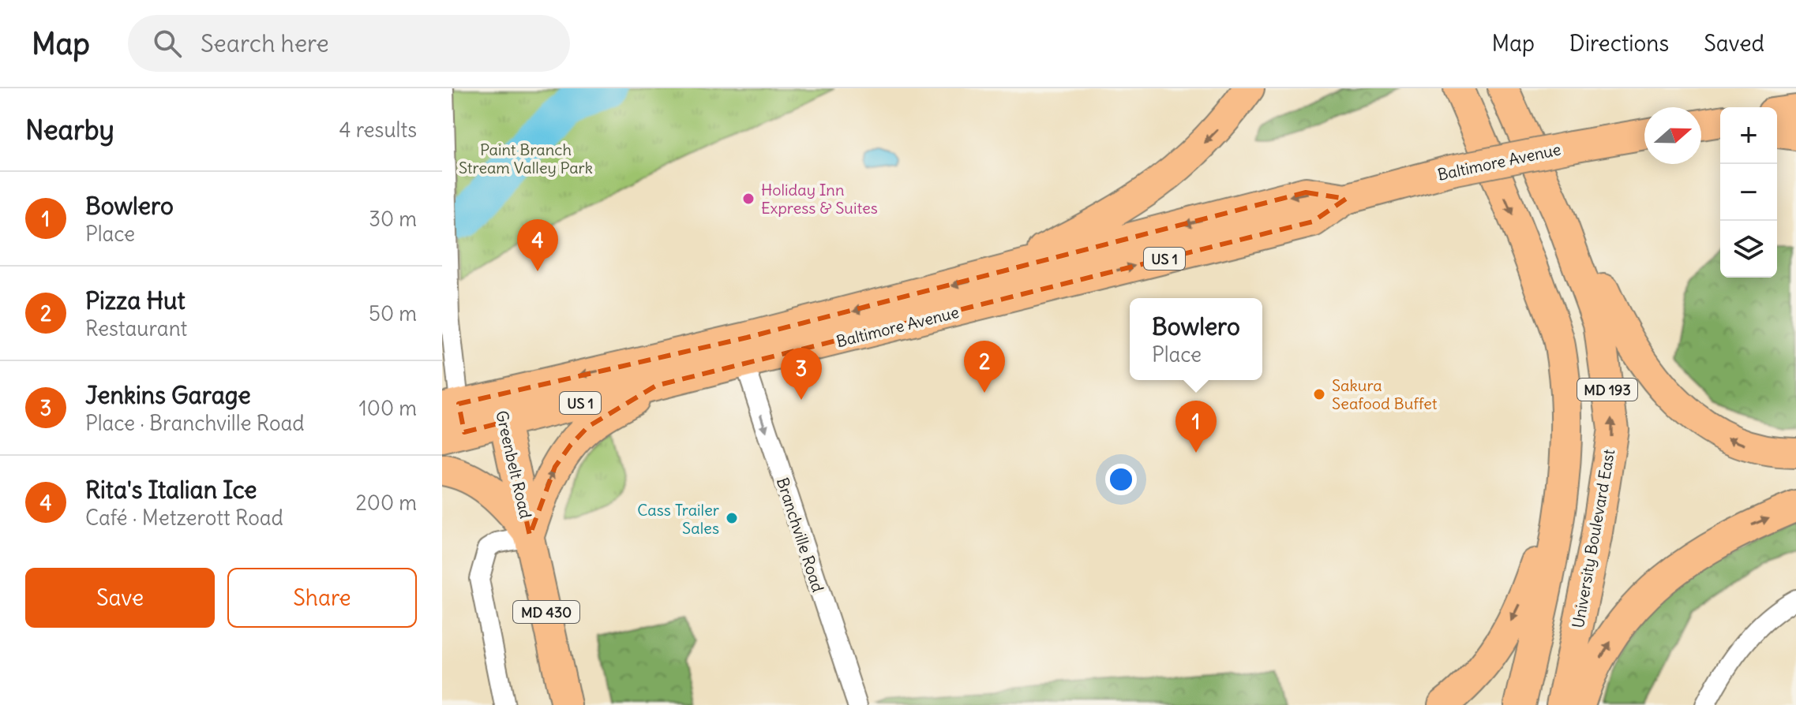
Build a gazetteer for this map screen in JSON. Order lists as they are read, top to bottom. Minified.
{"streets":{"main road":["Baltimore Avenue","US 1","MD 193","Greenbelt Road","University Boulevard East","MD 430"],"street":["Branchville Road"]},"crossings":[["Baltimore Avenue","Greenbelt Road"],["Baltimore Avenue","Branchville Road"]],"one_way":["Branchville Road"],"parks":["Paint Branch Stream Valley Park"],"places":["Holiday Inn Express & Suites","Sakura Seafood Buffet","Cass Trailer Sales"],"north":"right","page":{"header":"Map","search":"Search here","nav":["Map","Directions","Saved"],"heading":["Nearby","4 results"],"map_buttons":["+","−"],"list":[{"mark":"1","name":"Bowlero","note":"Place","value":"30 m"},{"mark":"2","name":"Pizza Hut","note":"Restaurant","value":"50 m"},{"mark":"3","name":"Jenkins Garage","note":"Place · Branchville Road","value":"100 m"},{"mark":"4","name":"Rita's Italian Ice","note":"Café · Metzerott Road","value":"200 m"}],"pins":["4","2","3","1"],"popup":["Bowlero","Place"],"buttons":["Save","Share"]}}
